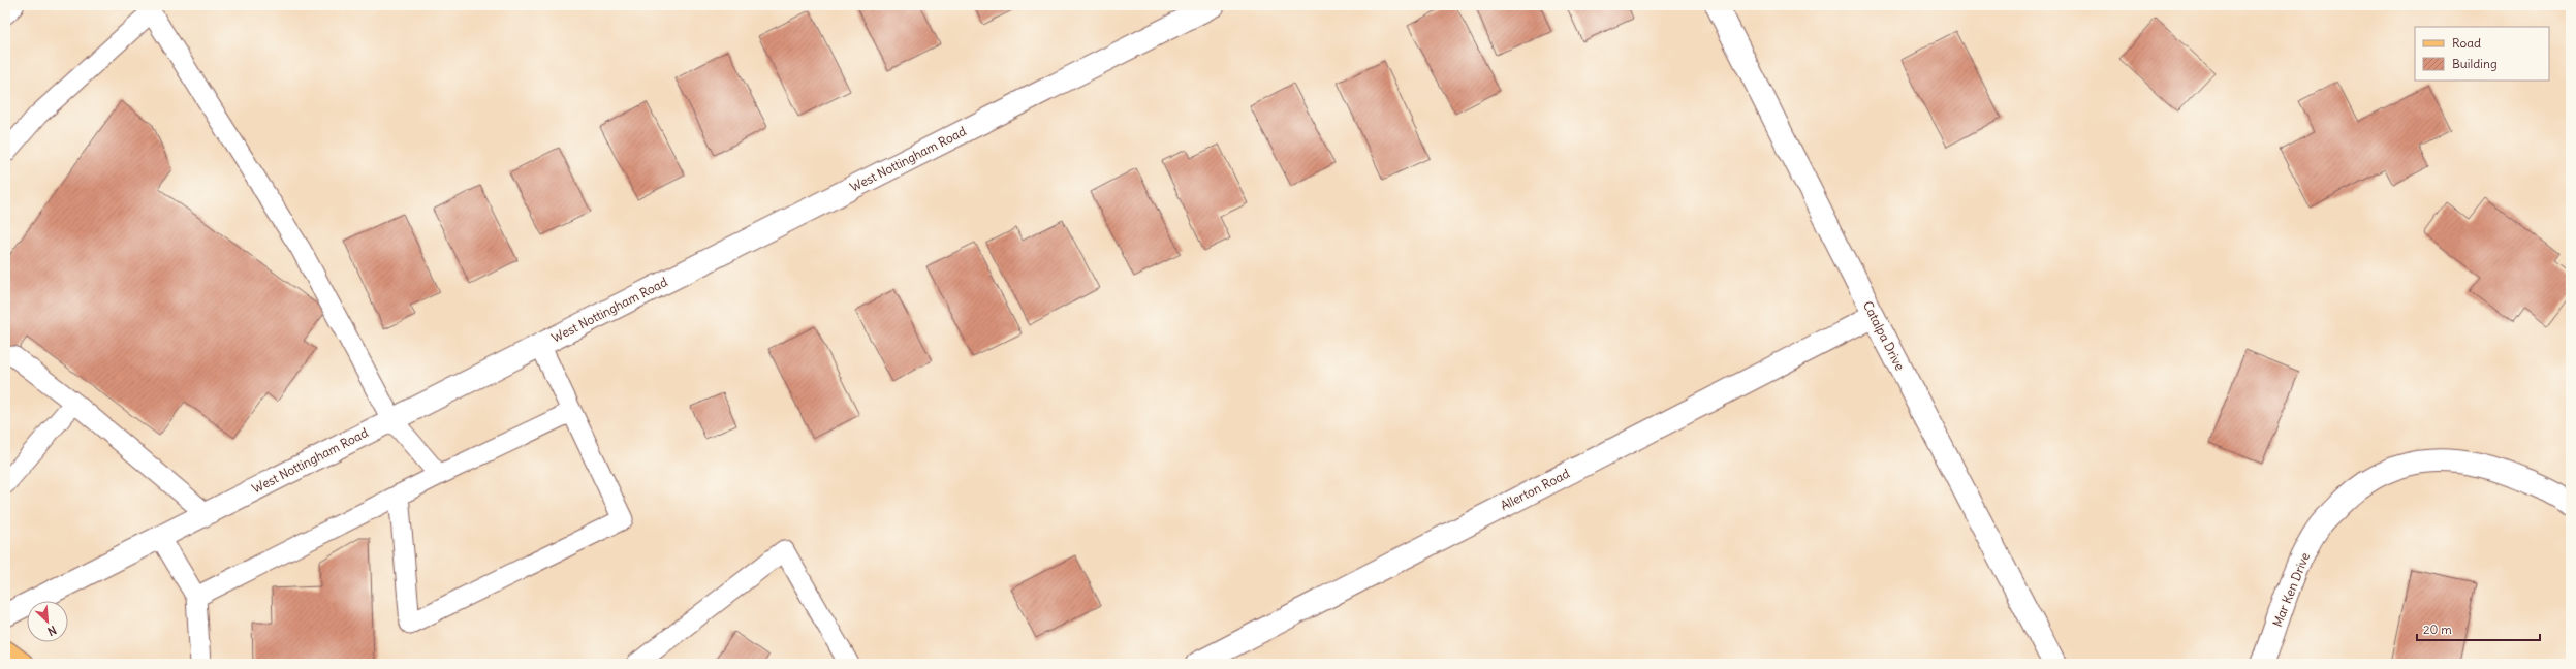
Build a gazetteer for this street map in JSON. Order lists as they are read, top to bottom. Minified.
{"streets":{"street":["West Nottingham Road","Catalpa Drive","Allerton Road","Mar Ken Drive"]},"crossings":[["Catalpa Drive","Allerton Road"]],"legend":["Road","Building"],"scale_bar":"20 m","north":"bottom right"}
